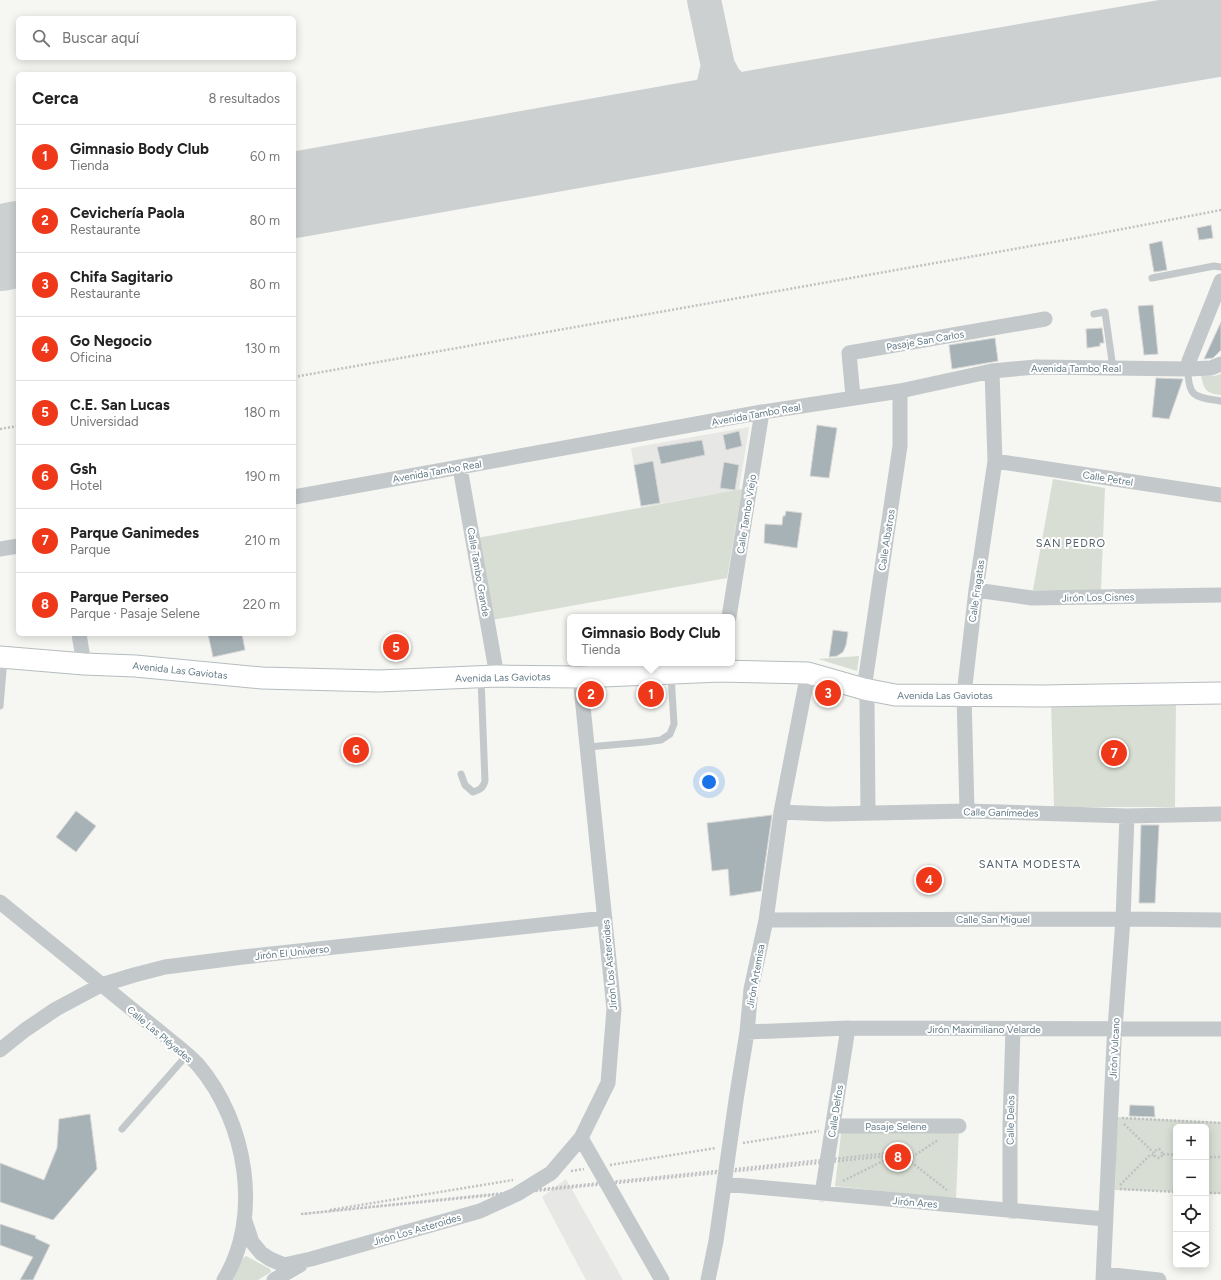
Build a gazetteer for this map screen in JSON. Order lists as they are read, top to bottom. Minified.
{"streets":{"street":["Pasaje San Carlos","Avenida Tambo Real","Calle Petrel","Calle Tambo Viejo","Calle Albatros","Calle Tambo Grande","Calle Fragatas","Jirón Los Cisnes","Avenida Las Gaviotas","Calle Ganímedes","Calle San Miguel","Jirón El Universo","Jirón Los Asteroides","Jirón Artemisa","Jirón Maximiliano Velarde","Calle Las Pléyades","Jirón Vulcano","Calle Delfos","Calle Delos","Pasaje Selene","Jirón Ares"]},"crossings":[["Pasaje San Carlos","Avenida Tambo Real"],["Avenida Tambo Real","Calle Tambo Viejo"],["Avenida Tambo Real","Calle Albatros"],["Avenida Tambo Real","Calle Tambo Grande"],["Avenida Tambo Real","Calle Fragatas"],["Calle Petrel","Calle Fragatas"],["Calle Albatros","Avenida Las Gaviotas"],["Calle Albatros","Calle Ganímedes"],["Calle Tambo Grande","Avenida Las Gaviotas"],["Calle Fragatas","Jirón Los Cisnes"],["Calle Fragatas","Avenida Las Gaviotas"],["Calle Fragatas","Calle Ganímedes"],["Avenida Las Gaviotas","Jirón Los Asteroides"],["Avenida Las Gaviotas","Jirón Artemisa"],["Calle Ganímedes","Jirón Artemisa"],["Calle Ganímedes","Jirón Vulcano"],["Calle San Miguel","Jirón Artemisa"],["Calle San Miguel","Jirón Vulcano"],["Jirón El Universo","Jirón Los Asteroides"],["Jirón El Universo","Calle Las Pléyades"],["Jirón Artemisa","Jirón Maximiliano Velarde"],["Jirón Artemisa","Jirón Ares"],["Jirón Maximiliano Velarde","Jirón Vulcano"],["Jirón Maximiliano Velarde","Calle Delfos"],["Jirón Maximiliano Velarde","Calle Delos"],["Jirón Vulcano","Jirón Ares"],["Calle Delfos","Pasaje Selene"],["Calle Delfos","Jirón Ares"],["Calle Delos","Jirón Ares"]],"districts":["SAN PEDRO","SANTA MODESTA"],"page":{"search":"Buscar aquí","heading":["Cerca","8 resultados"],"list":[{"mark":"1","name":"Gimnasio Body Club","note":"Tienda","value":"60 m"},{"mark":"2","name":"Cevichería Paola","note":"Restaurante","value":"80 m"},{"mark":"3","name":"Chifa Sagitario","note":"Restaurante","value":"80 m"},{"mark":"4","name":"Go Negocio","note":"Oficina","value":"130 m"},{"mark":"5","name":"C.E. San Lucas","note":"Universidad","value":"180 m"},{"mark":"6","name":"Gsh","note":"Hotel","value":"190 m"},{"mark":"7","name":"Parque Ganimedes","note":"Parque","value":"210 m"},{"mark":"8","name":"Parque Perseo","note":"Parque · Pasaje Selene","value":"220 m"}],"popup":["Gimnasio Body Club","Tienda"],"pins":["5","3","1","2","6","7","4","8"],"map_buttons":["+","−"]}}
